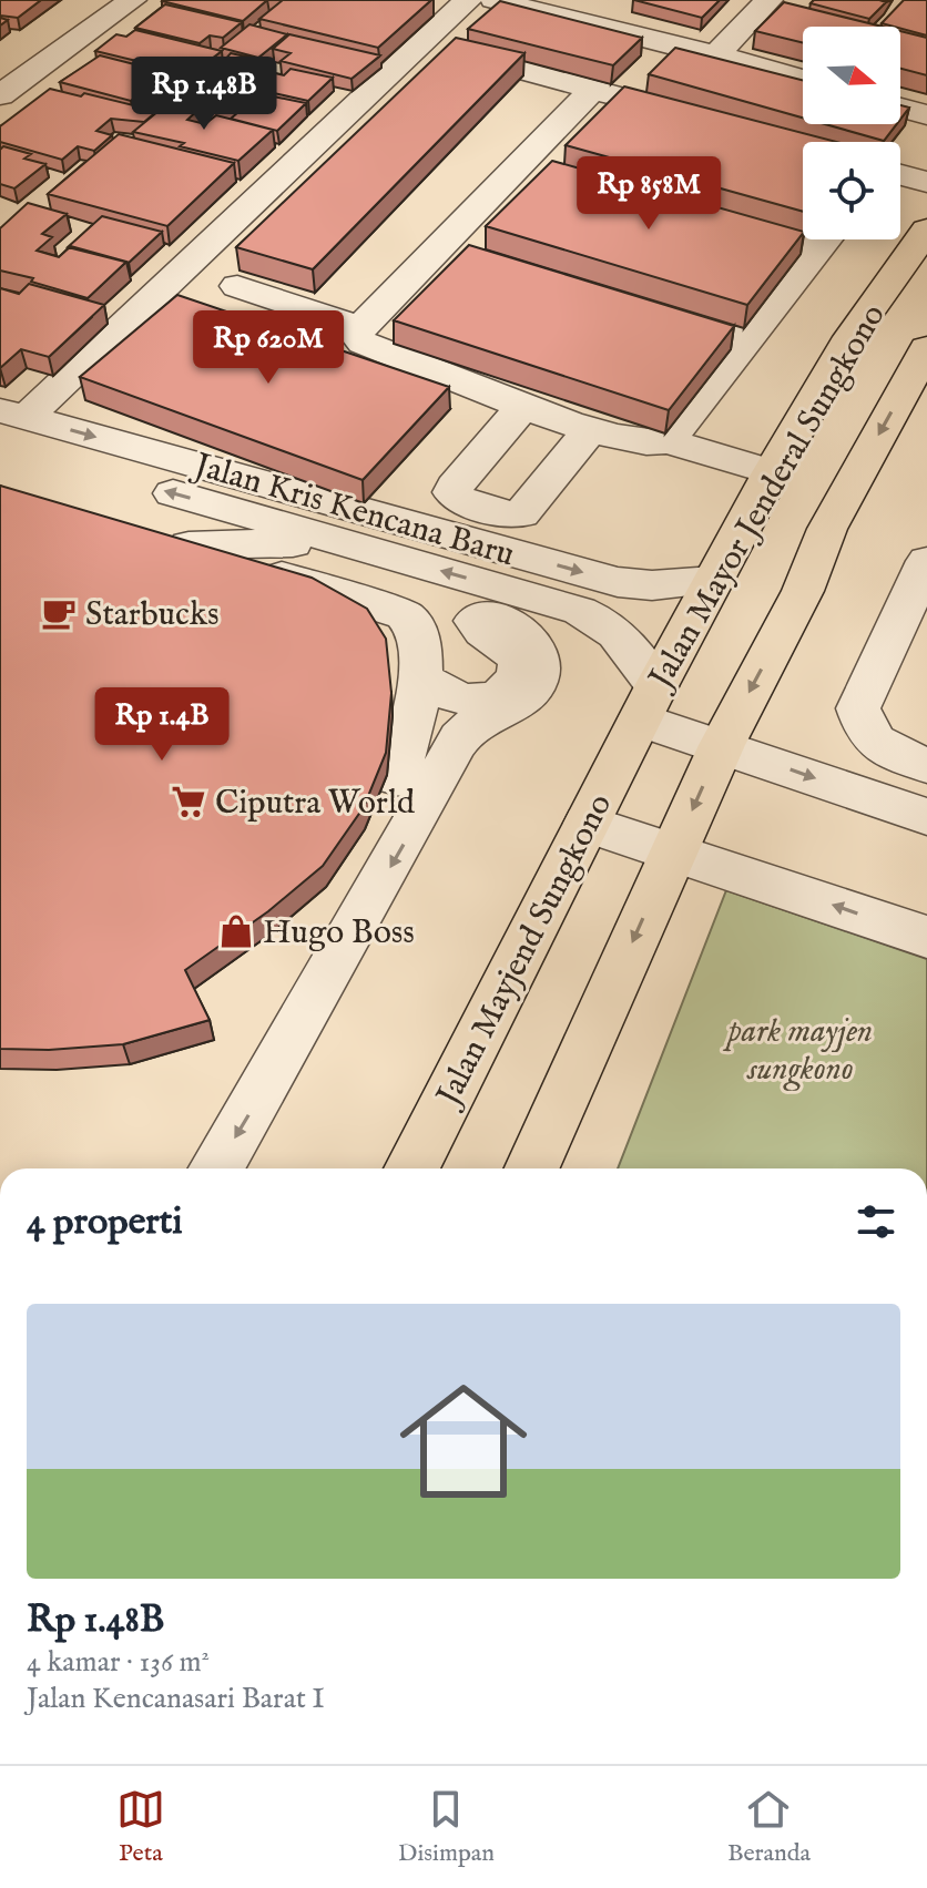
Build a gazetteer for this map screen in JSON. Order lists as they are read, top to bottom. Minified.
{"streets":{"main road":["Jalan Mayor Jenderal Sungkono","Jalan Mayjend Sungkono"],"street":["Jalan Kris Kencana Baru"]},"crossings":[["Jalan Mayor Jenderal Sungkono","Jalan Kris Kencana Baru"],["Jalan Mayor Jenderal Sungkono","Jalan Mayjend Sungkono"],["Jalan Kris Kencana Baru","Jalan Mayjend Sungkono"]],"parks":["park mayjen sungkono"],"places":{"cafe":["Starbucks"],"supermarket":["Ciputra World"],"shop":["Hugo Boss"]},"north":"right","page":{"price":["Rp 1.48B","Rp 858M","Rp 620M","Rp 1.4B"],"heading":"4 properti","list":[{"name":"Rp 1.48B","note":"4 kamar · 136 m² · Jalan Kencanasari Barat I"}],"tabs":["Peta","Disimpan","Beranda"]}}
